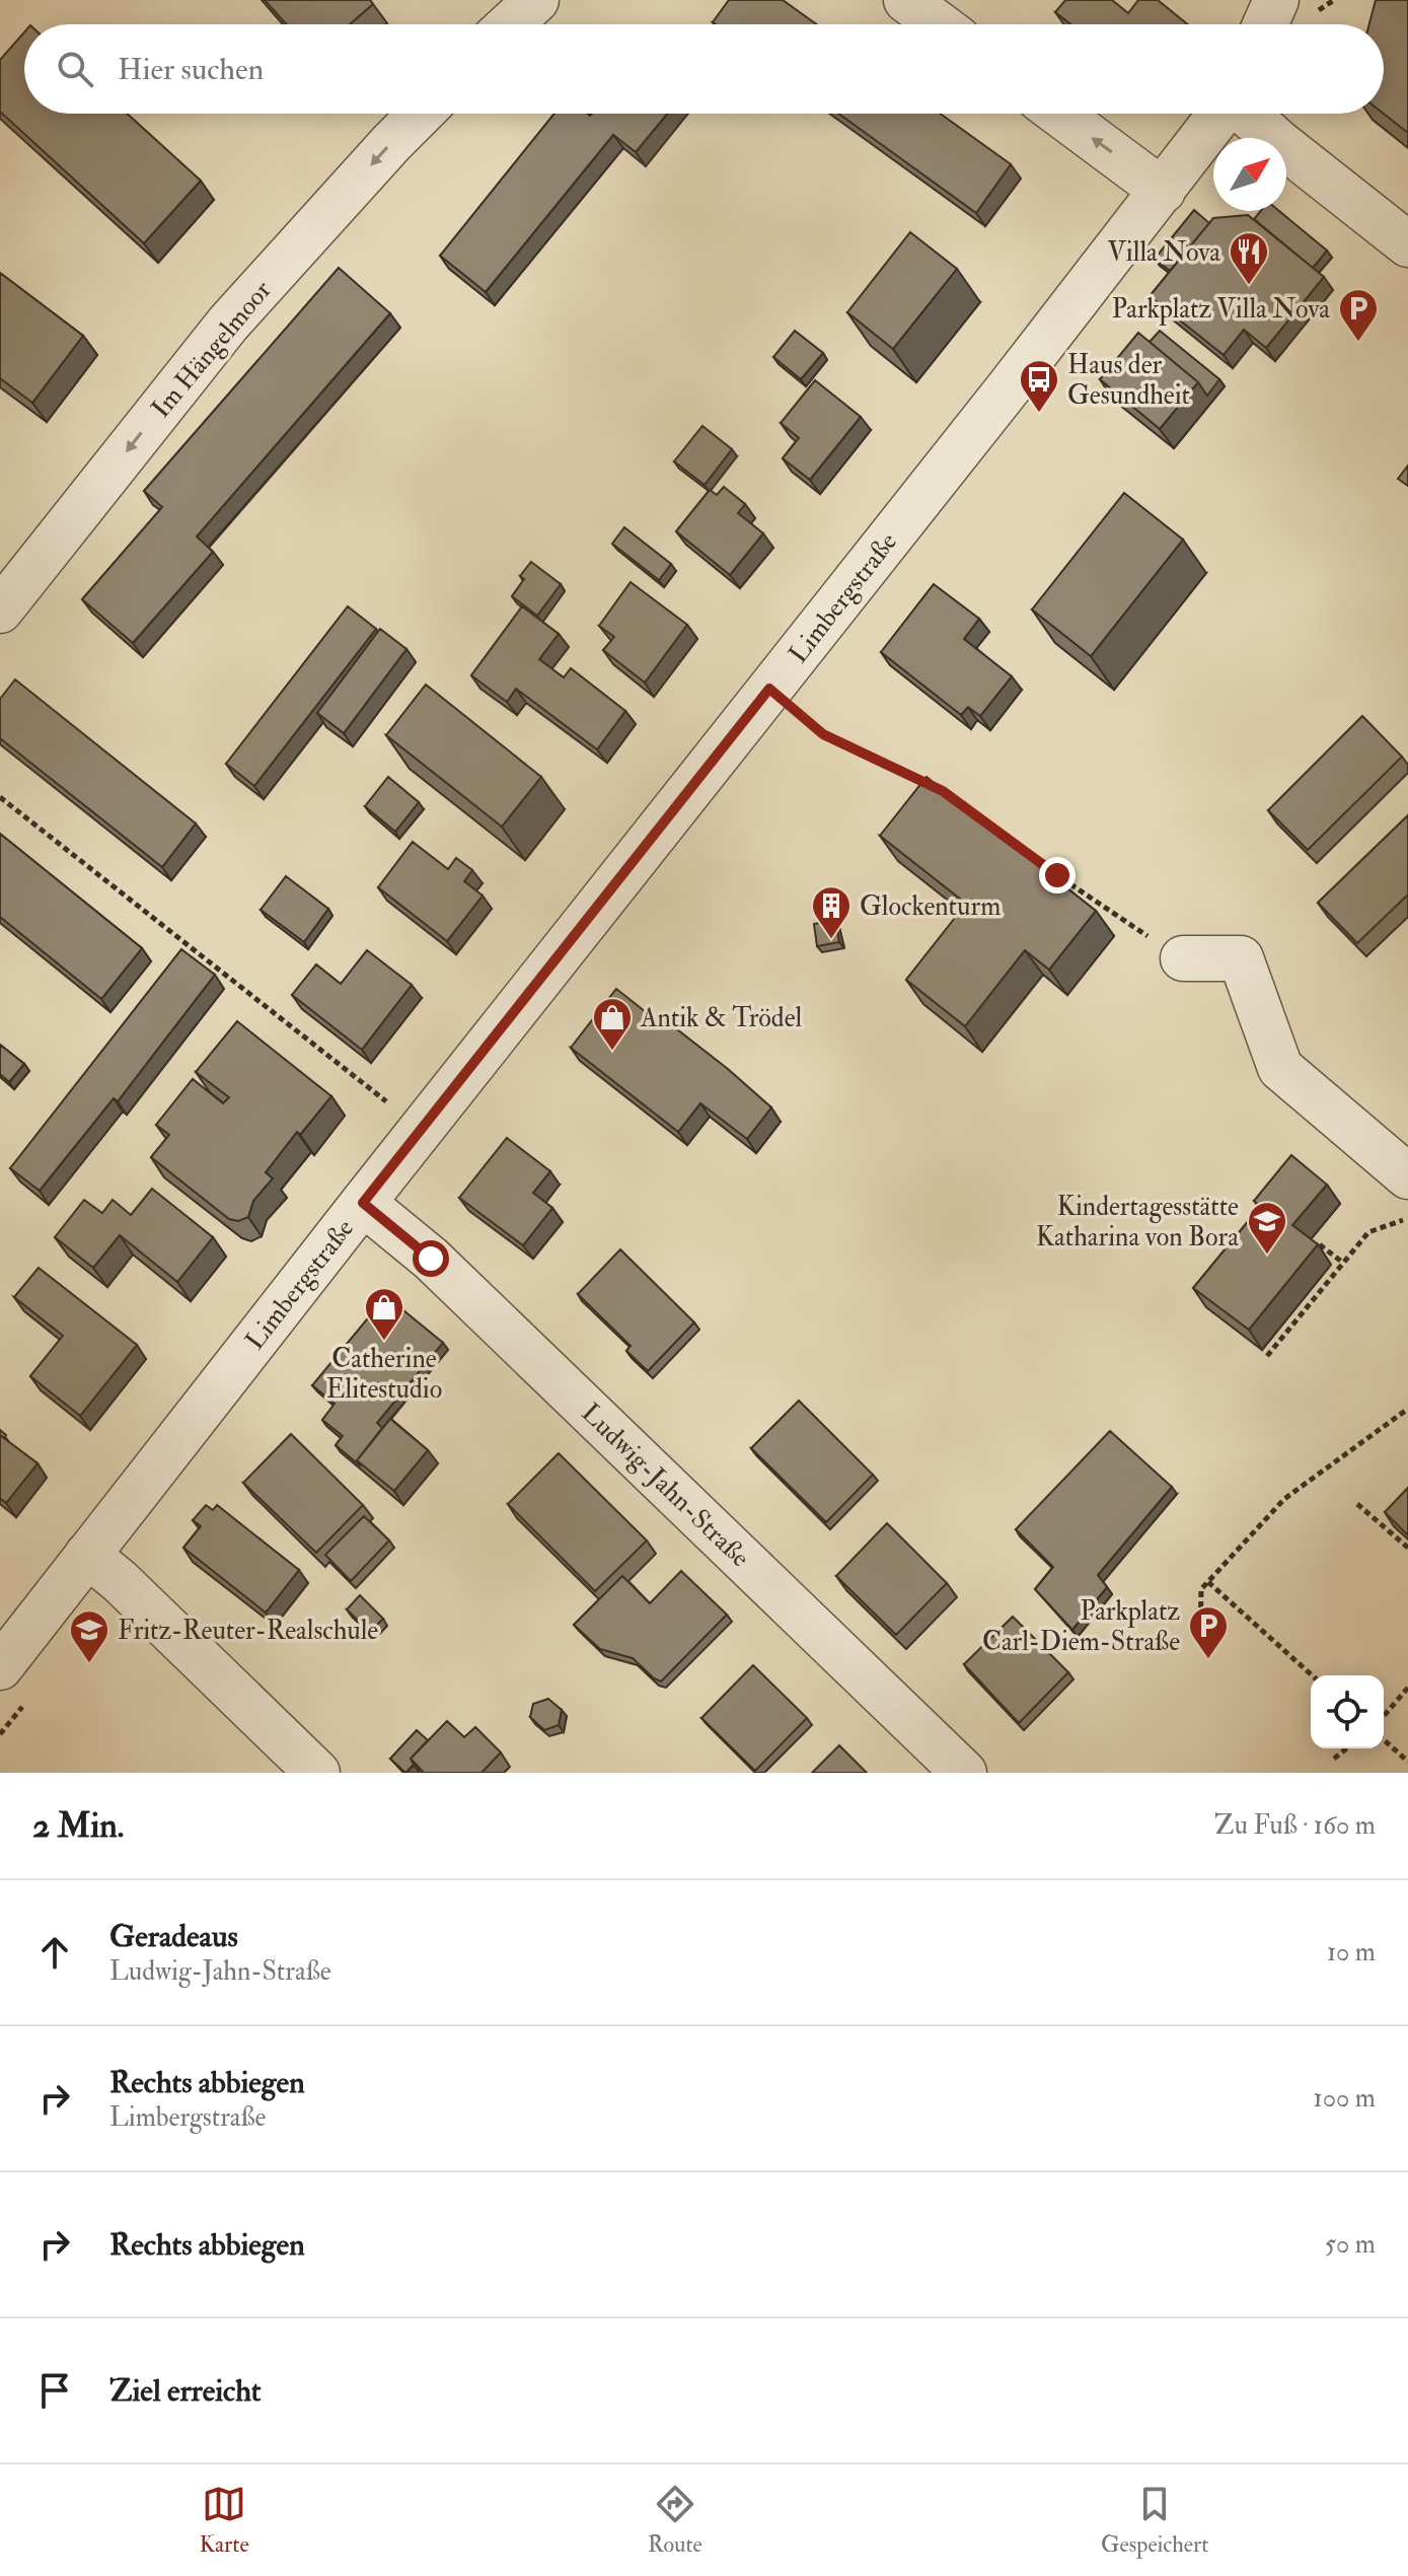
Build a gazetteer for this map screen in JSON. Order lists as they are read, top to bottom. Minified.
{"streets":{"street":["Im Hängelmoor","Limbergstraße","Ludwig-Jahn-Straße"]},"crossings":[["Limbergstraße","Ludwig-Jahn-Straße"]],"one_way":["Im Hängelmoor"],"places":{"restaurant":["Villa Nova"],"parking":["Parkplatz Villa Nova","Parkplatz Carl-Diem-Straße"],"bus stop":["Haus der Gesundheit"],"building":["Glockenturm"],"shop":["Antik & Trödel","Catherine Elitestudio"],"school or university":["Kindertagesstätte Katharina von Bora","Fritz-Reuter-Realschule"]},"north":"top right","page":{"search":"Hier suchen","heading":["2 Min.","Zu Fuß · 160 m"],"list":[["Geradeaus","Ludwig-Jahn-Straße","10 m"],["Rechts abbiegen","Limbergstraße","100 m"],["Rechts abbiegen","50 m"],"Ziel erreicht"],"nav":["Karte","Route","Gespeichert"]}}
